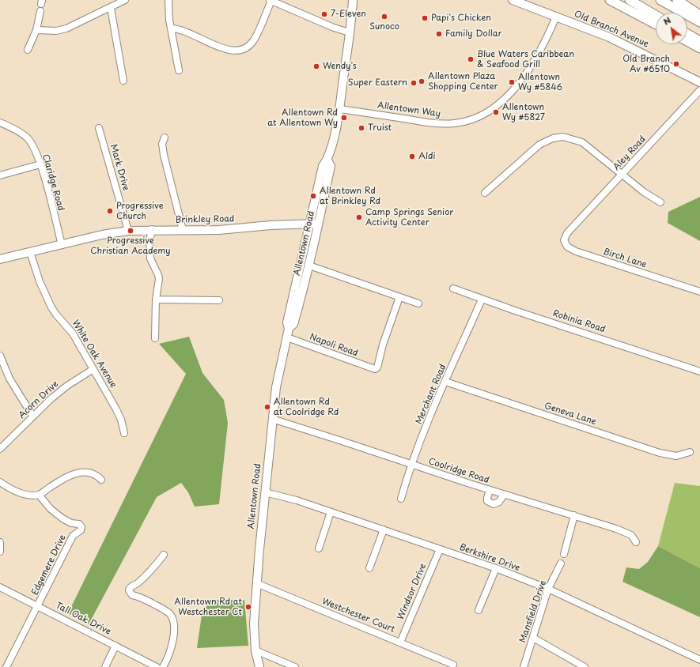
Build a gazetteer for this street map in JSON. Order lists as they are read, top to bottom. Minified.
{"streets":{"main road":["Old Branch Avenue","Brinkley Road","Allentown Road"],"street":["Allentown Way","Aley Road","Mark Drive","Claridge Road","Birch Lane","Robinia Road","Napoli Road","White Oak Avenue","Merchant Road","Acorn Drive","Geneva Lane","Coolridge Road","Berkshire Drive","Edgemere Drive","Windsor Drive","Mansfield Drive","Westchester Court","Tall Oak Drive"]},"crossings":[["Old Branch Avenue","Allentown Way"],["Allentown Way","Allentown Road"],["Aley Road","Birch Lane"],["Mark Drive","Brinkley Road"],["Claridge Road","Brinkley Road"],["Brinkley Road","Allentown Road"],["Brinkley Road","White Oak Avenue"],["Allentown Road","Napoli Road"],["Allentown Road","Coolridge Road"],["Allentown Road","Berkshire Drive"],["Allentown Road","Westchester Court"],["Robinia Road","Merchant Road"],["White Oak Avenue","Acorn Drive"],["Merchant Road","Geneva Lane"],["Merchant Road","Coolridge Road"],["Berkshire Drive","Windsor Drive"],["Berkshire Drive","Mansfield Drive"],["Edgemere Drive","Tall Oak Drive"],["Windsor Drive","Westchester Court"]],"places":["7-Eleven","Sunoco","Papi's Chicken","Family Dollar","Blue Waters Caribbean & Seafood Grill","Old Branch Av #6510","Wendy's","Allentown Plaza Shopping Center","Allentown Wy #5846","Super Eastern","Allentown Wy #5827","Allentown Rd at Allentown Wy","Truist","Aldi","Allentown Rd at Brinkley Rd","Progressive Church","Camp Springs Senior Activity Center","Progressive Christian Academy","Allentown Rd at Coolridge Rd","Allentown Rd at Westchester Ct"],"north":"top left"}
